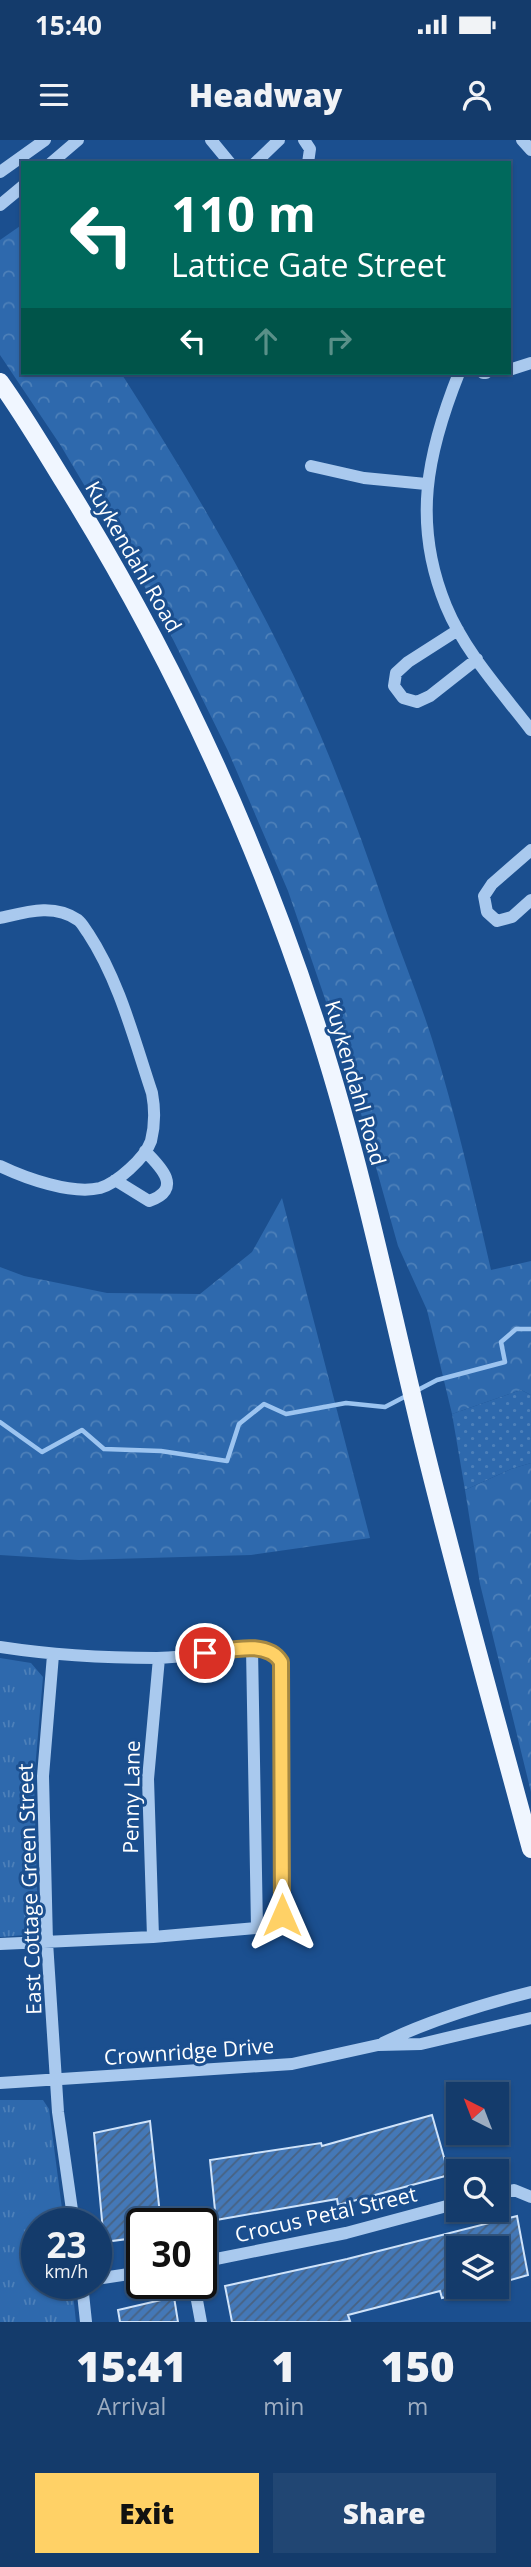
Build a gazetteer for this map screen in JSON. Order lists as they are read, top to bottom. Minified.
{"streets":{"main road":["Kuykendahl Road"],"street":["Penny Lane","East Cottage Green Street","Crownridge Drive","Crocus Petal Street"]},"crossings":[["East Cottage Green Street","Crownridge Drive"]],"north":"top left","page":{"status":"15:40","header":"Headway","turn":["110 m","Lattice Gate Street"],"speed":"23 km/h","limit":"30","eta":["15:41","Arrival","1","min","150","m"],"buttons":["Exit","Share"]}}
